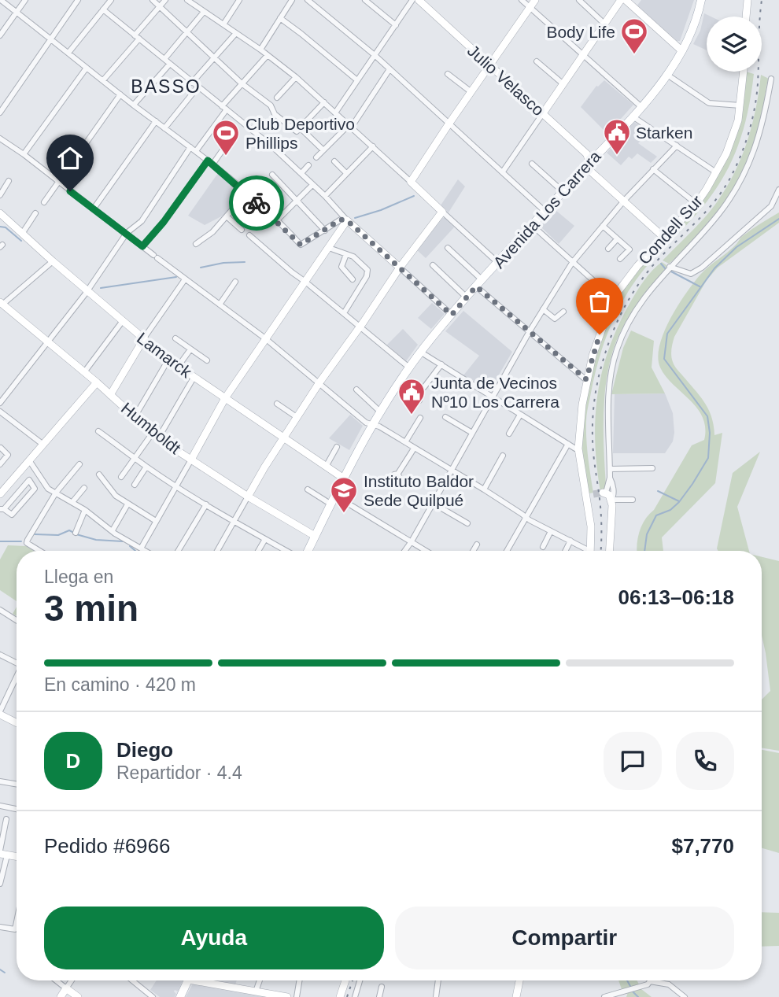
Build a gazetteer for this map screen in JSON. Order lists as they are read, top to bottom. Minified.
{"streets":{"main road":["Avenida Los Carrera"],"street":["Julio Velasco","Condell Sur","Lamarck","Humboldt"]},"crossings":[["Julio Velasco","Avenida Los Carrera"],["Julio Velasco","Condell Sur"],["Avenida Los Carrera","Lamarck"],["Avenida Los Carrera","Humboldt"]],"districts":["BASSO"],"places":{"sports":["Body Life","Club Deportivo Phillips"],"public building":["Starken","Junta de Vecinos Nº10 Los Carrera"],"school or university":["Instituto Baldor Sede Quilpué"]},"page":{"heading":["3 min","Llega en","06:13–06:18"],"panel":["Diego","Repartidor · 4.4","Pedido #6966","$7,770"],"bar":"En camino · 420 m","round":"D","buttons":["Ayuda","Compartir"]}}
